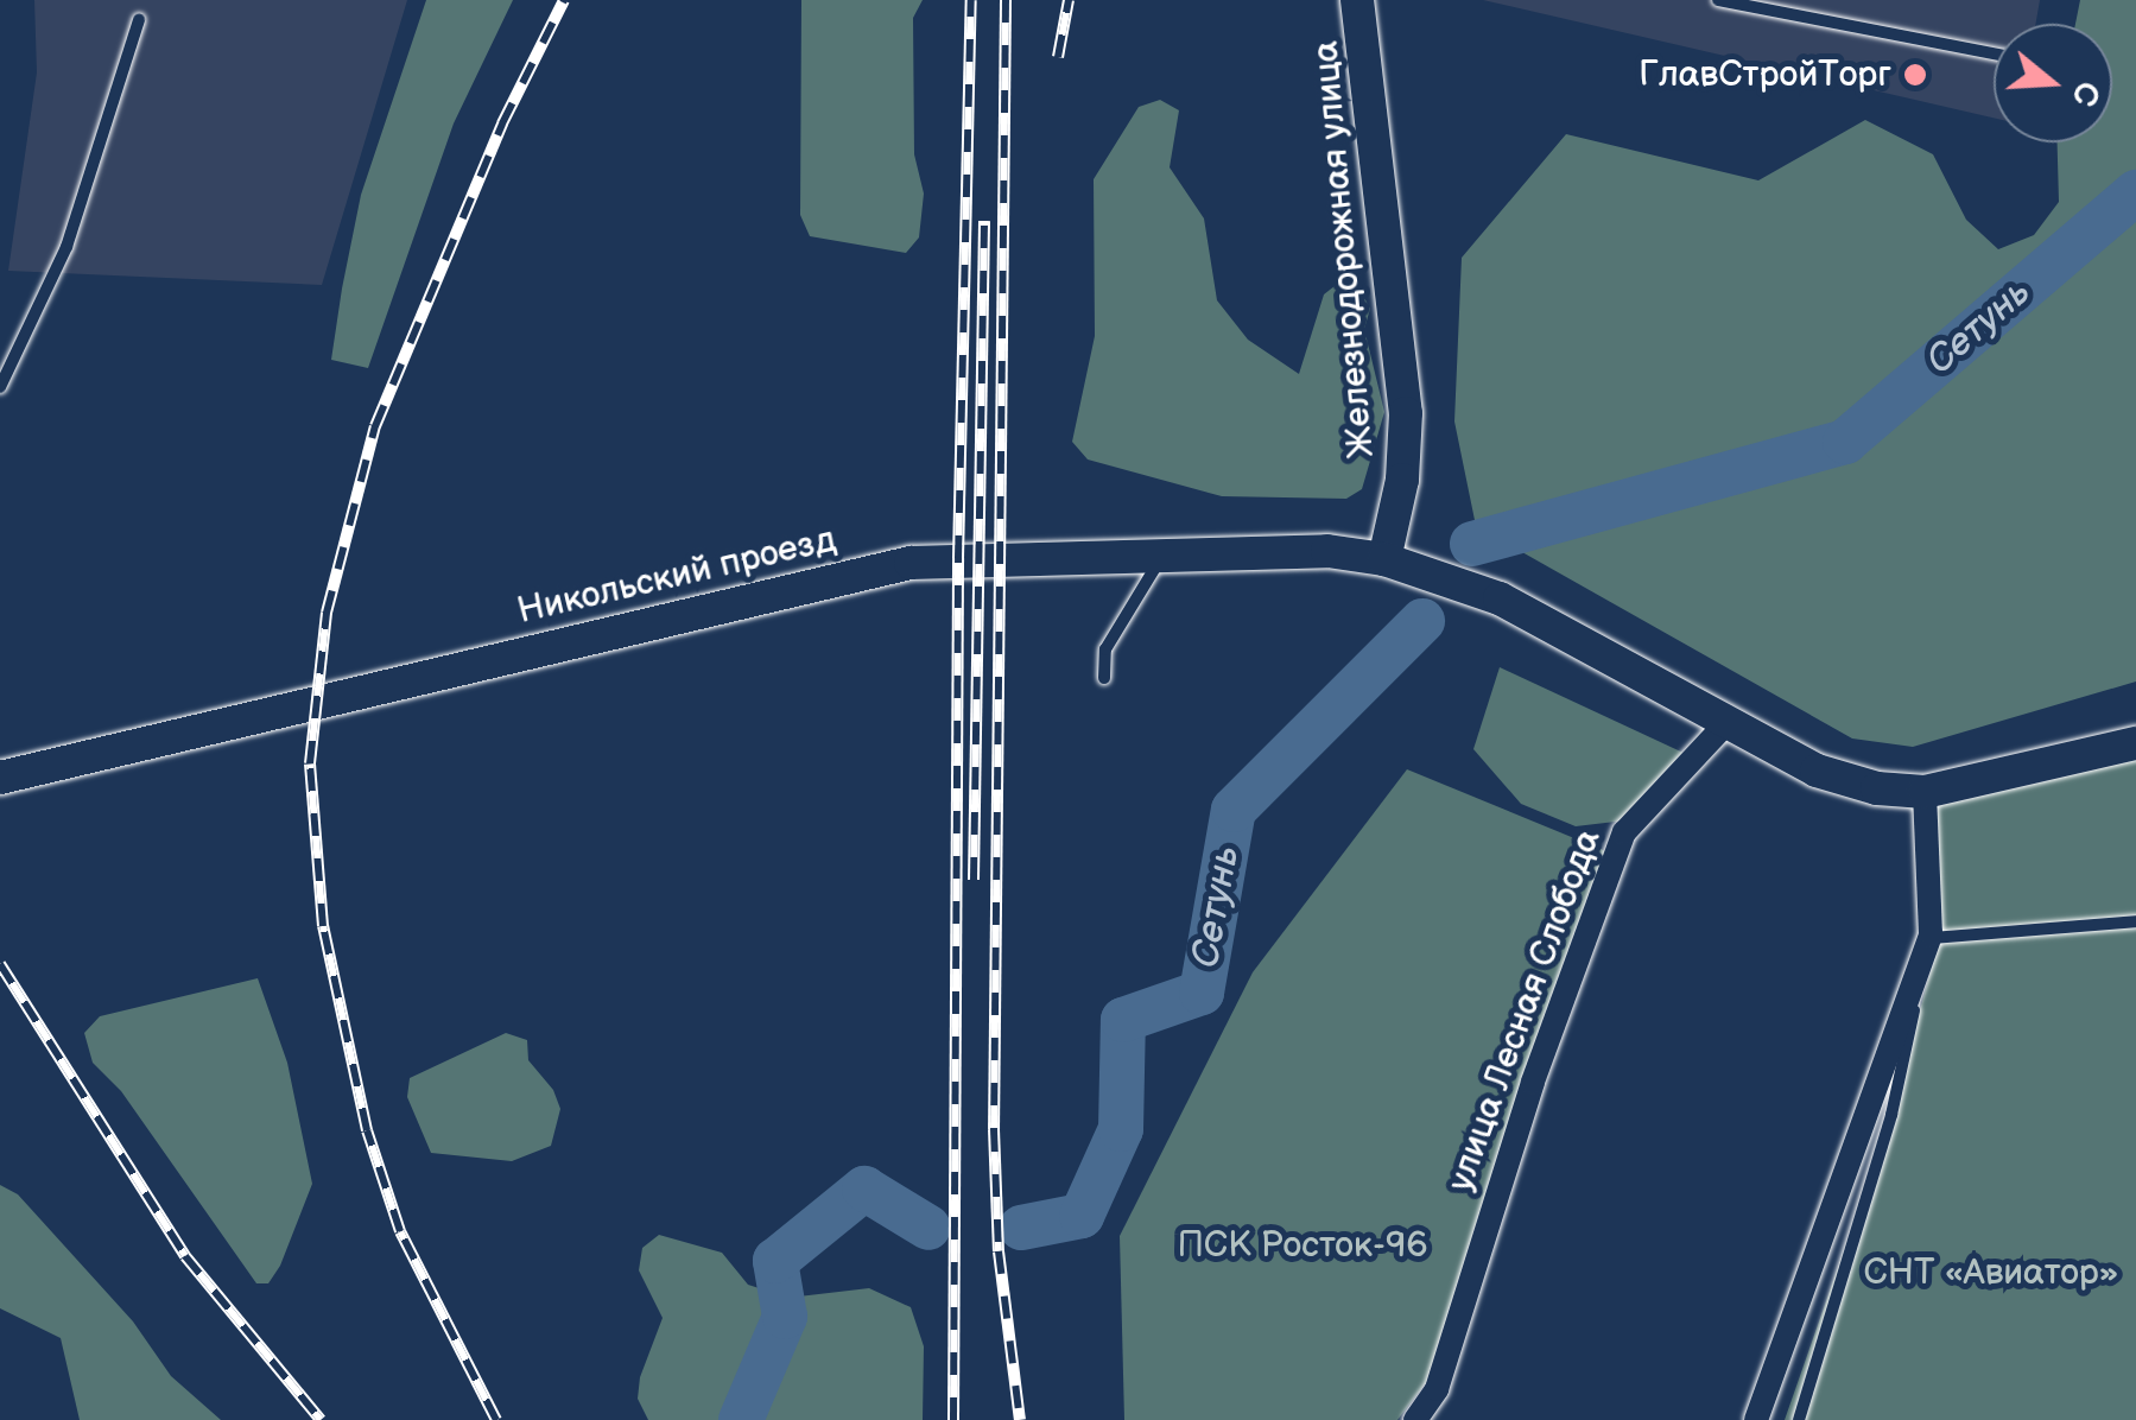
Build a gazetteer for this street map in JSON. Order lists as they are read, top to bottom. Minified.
{"streets":{"main road":["Железнодорожная улица","Никольский проезд"],"street":["улица Лесная Слобода"]},"crossings":[["Железнодорожная улица","Никольский проезд"],["Никольский проезд","улица Лесная Слобода"]],"water":["Сетунь"],"parks":["ПСК Росток-96","СНТ «Авиатор»"],"places":["ГлавСтройТорг"],"north":"right"}
